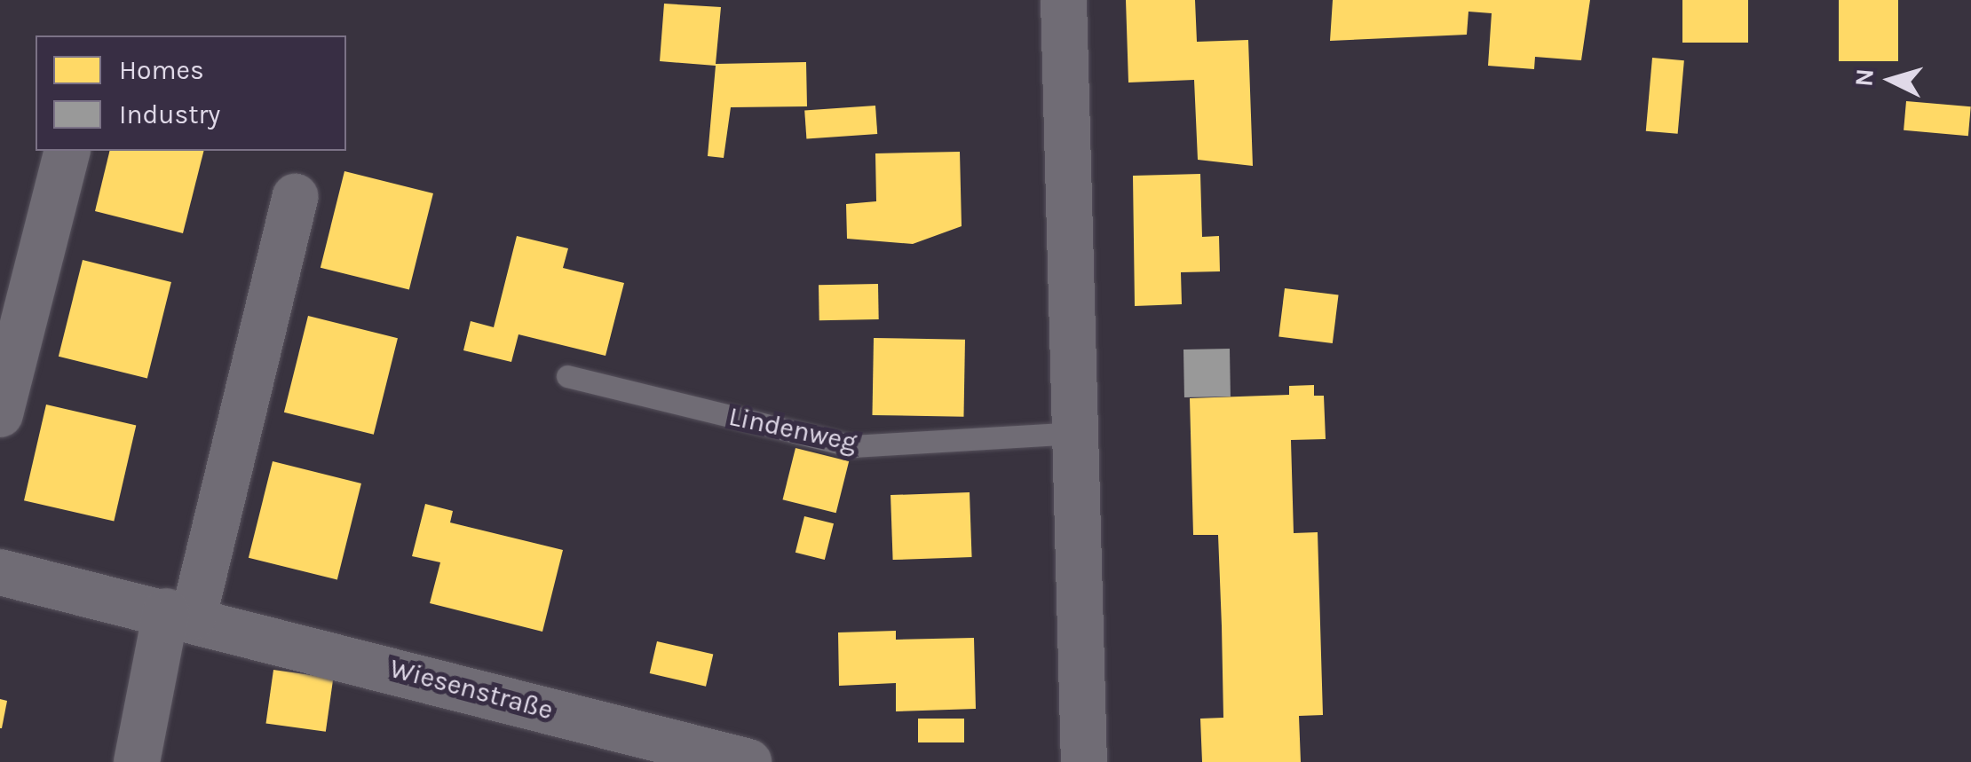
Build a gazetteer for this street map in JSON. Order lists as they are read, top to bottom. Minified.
{"streets":{"street":["Wiesenstraße"],"lane":["Lindenweg"]},"legend":["Homes","Industry"],"north":"left"}
